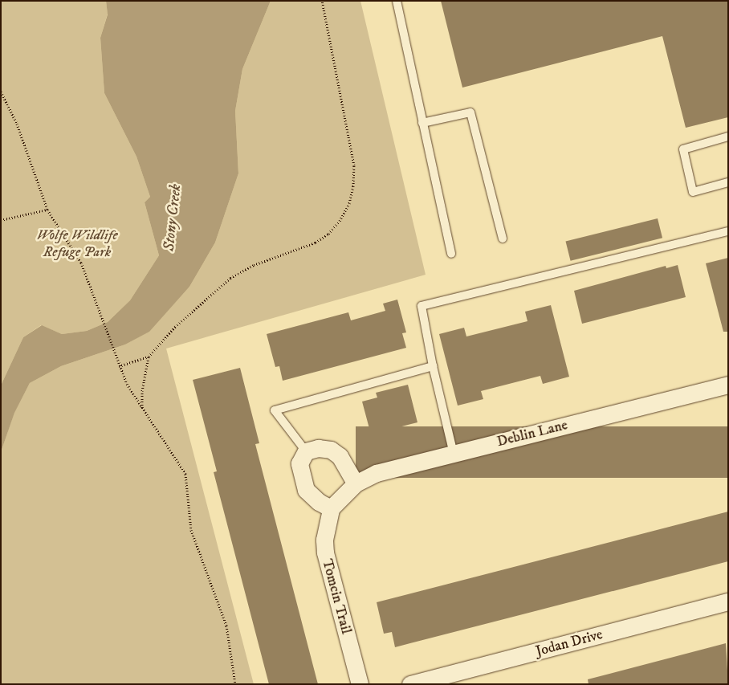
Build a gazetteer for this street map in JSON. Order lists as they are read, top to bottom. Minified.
{"streets":{"street":["Deblin Lane","Tomcin Trail","Jodan Drive"]},"crossings":[["Deblin Lane","Tomcin Trail"]],"water":["Stony Creek"],"parks":["Wolfe Wildlife Refuge Park"]}
